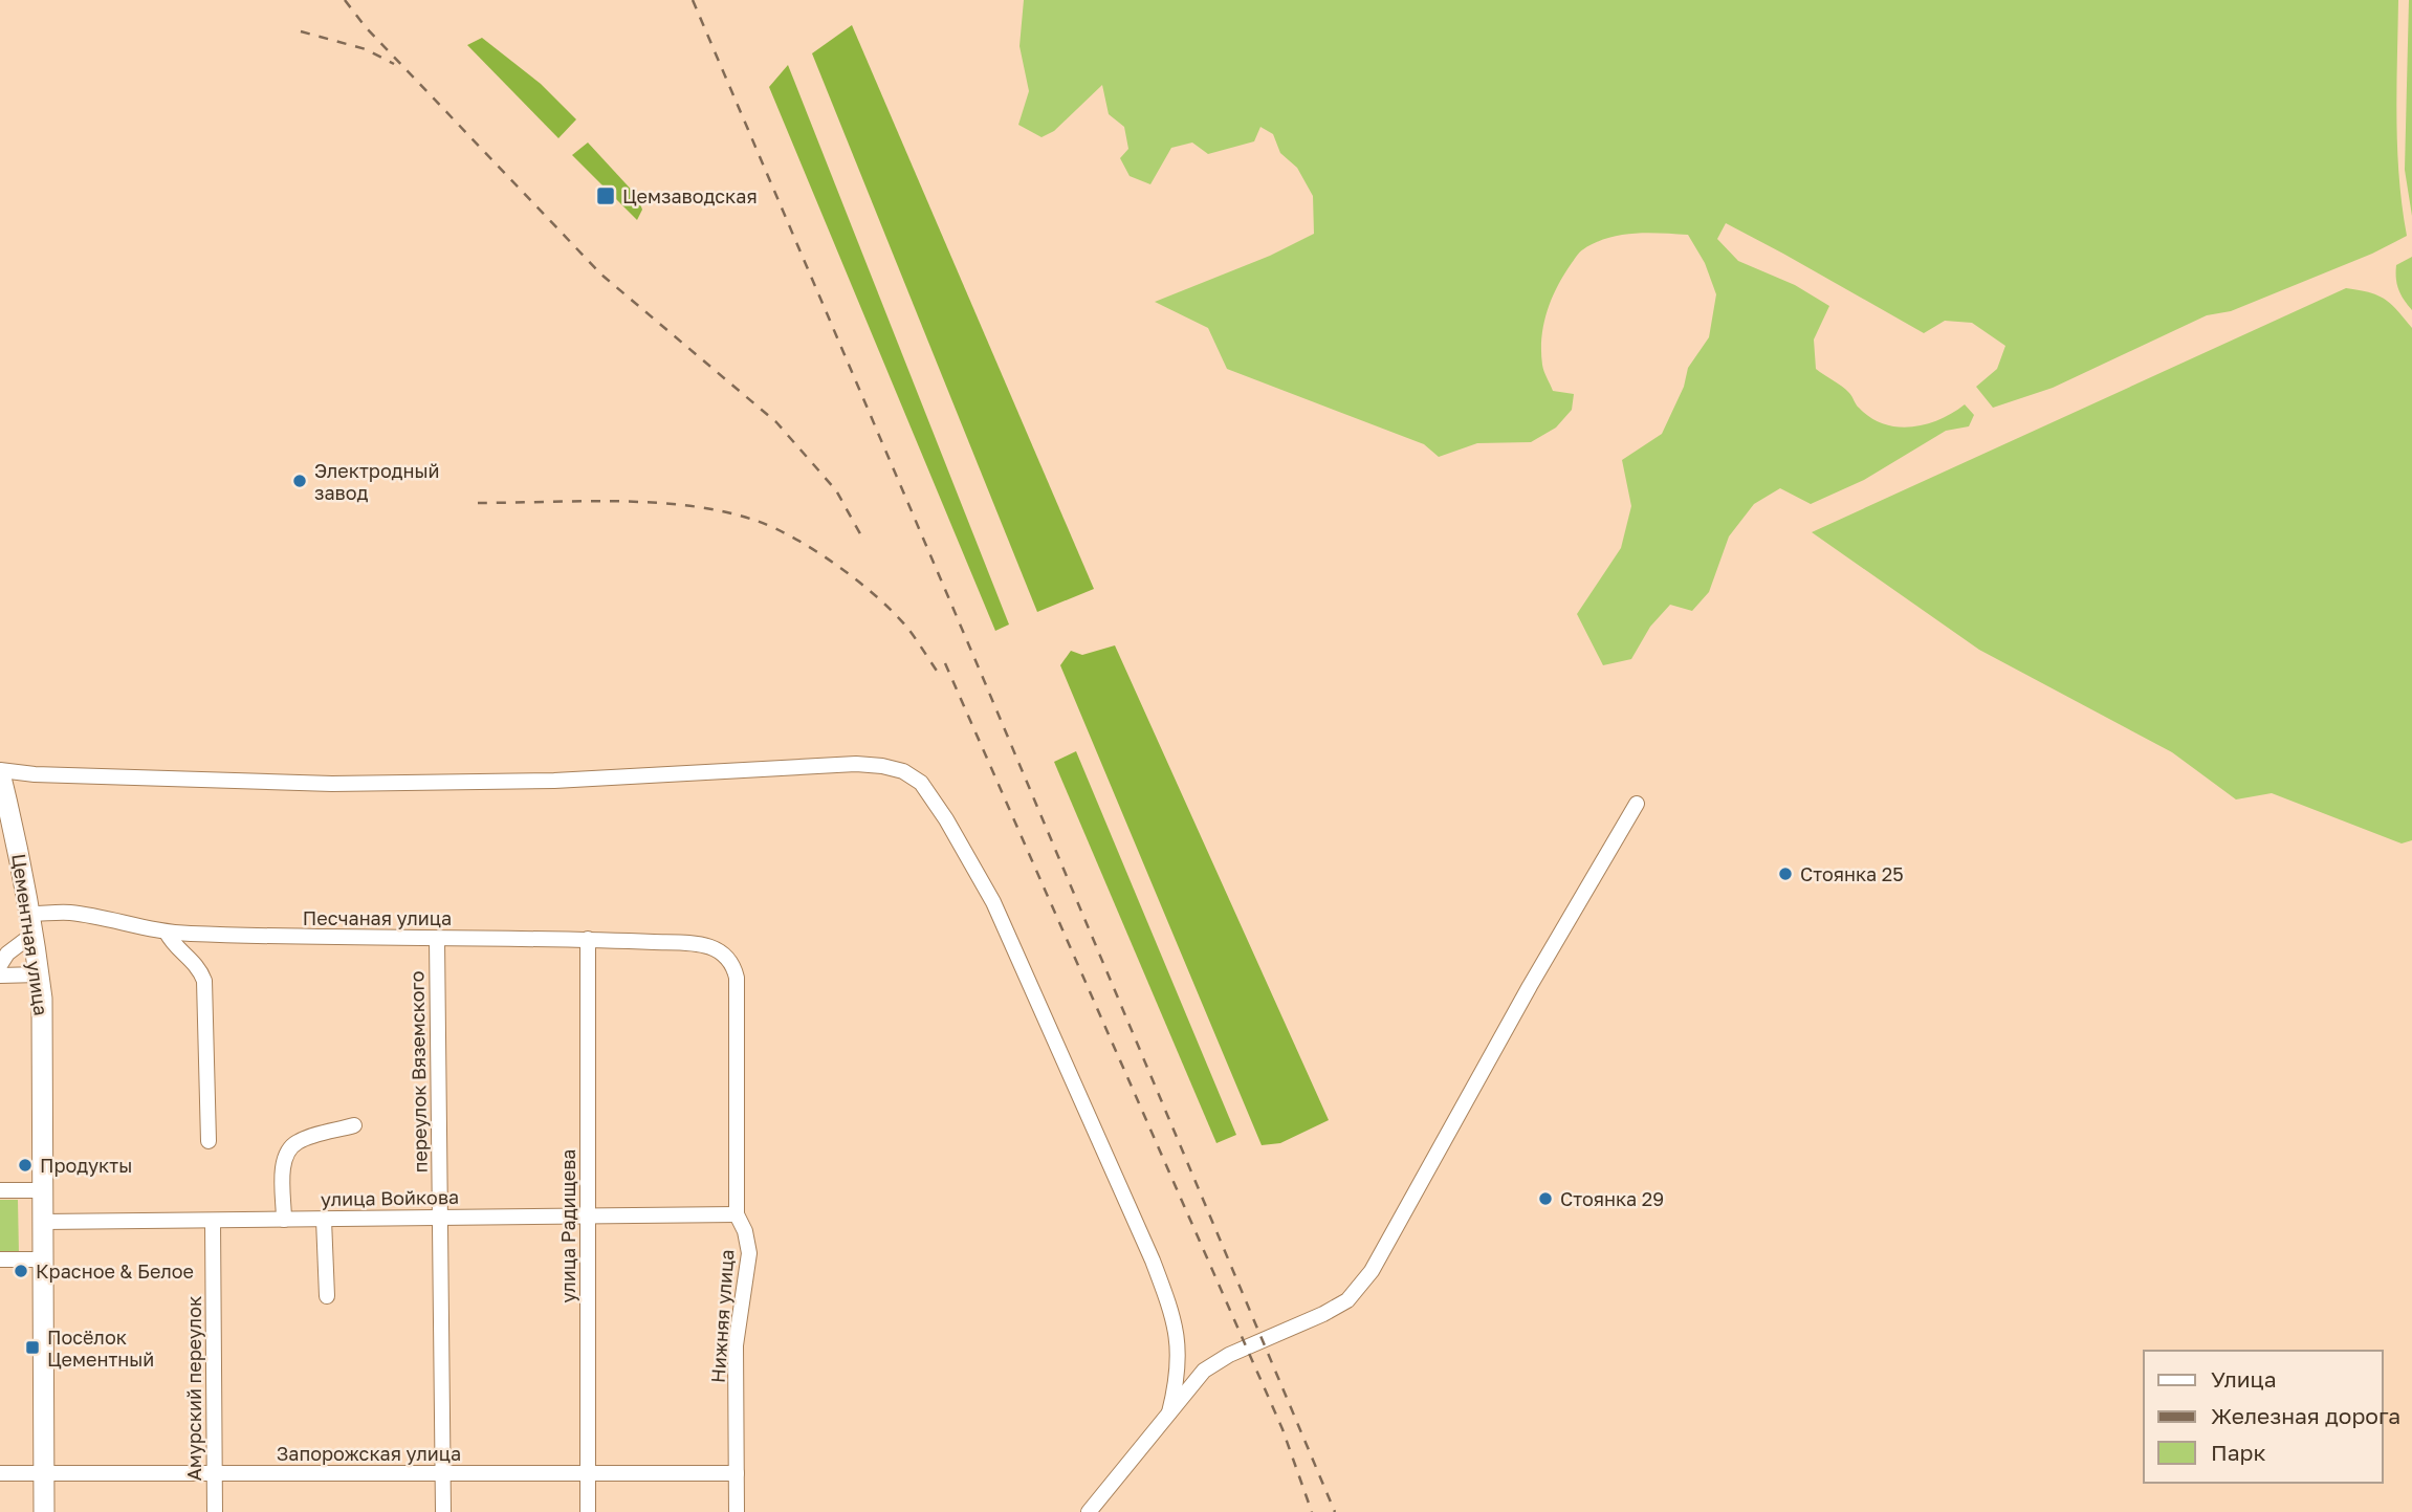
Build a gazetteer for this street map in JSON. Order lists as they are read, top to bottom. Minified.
{"streets":{"main road":["Цементная улица"],"street":["Песчаная улица","переулок Вяземского","улица Войкова","улица Радищева","Нижняя улица","Амурский переулок","Запорожская улица"]},"crossings":[["Песчаная улица","Цементная улица"],["Песчаная улица","переулок Вяземского"],["Песчаная улица","улица Радищева"],["Песчаная улица","Нижняя улица"],["Цементная улица","улица Войкова"],["Цементная улица","Запорожская улица"],["переулок Вяземского","улица Войкова"],["переулок Вяземского","Запорожская улица"],["улица Войкова","улица Радищева"],["улица Войкова","Нижняя улица"],["улица Войкова","Амурский переулок"],["улица Радищева","Запорожская улица"],["Нижняя улица","Запорожская улица"],["Амурский переулок","Запорожская улица"]],"places":{"transit":["Цемзаводская","Посёлок Цементный"],"other":["Электродный завод","Стоянка 25","Продукты","Стоянка 29","Красное & Белое"]},"legend":["Улица","Железная дорога","Парк"]}
